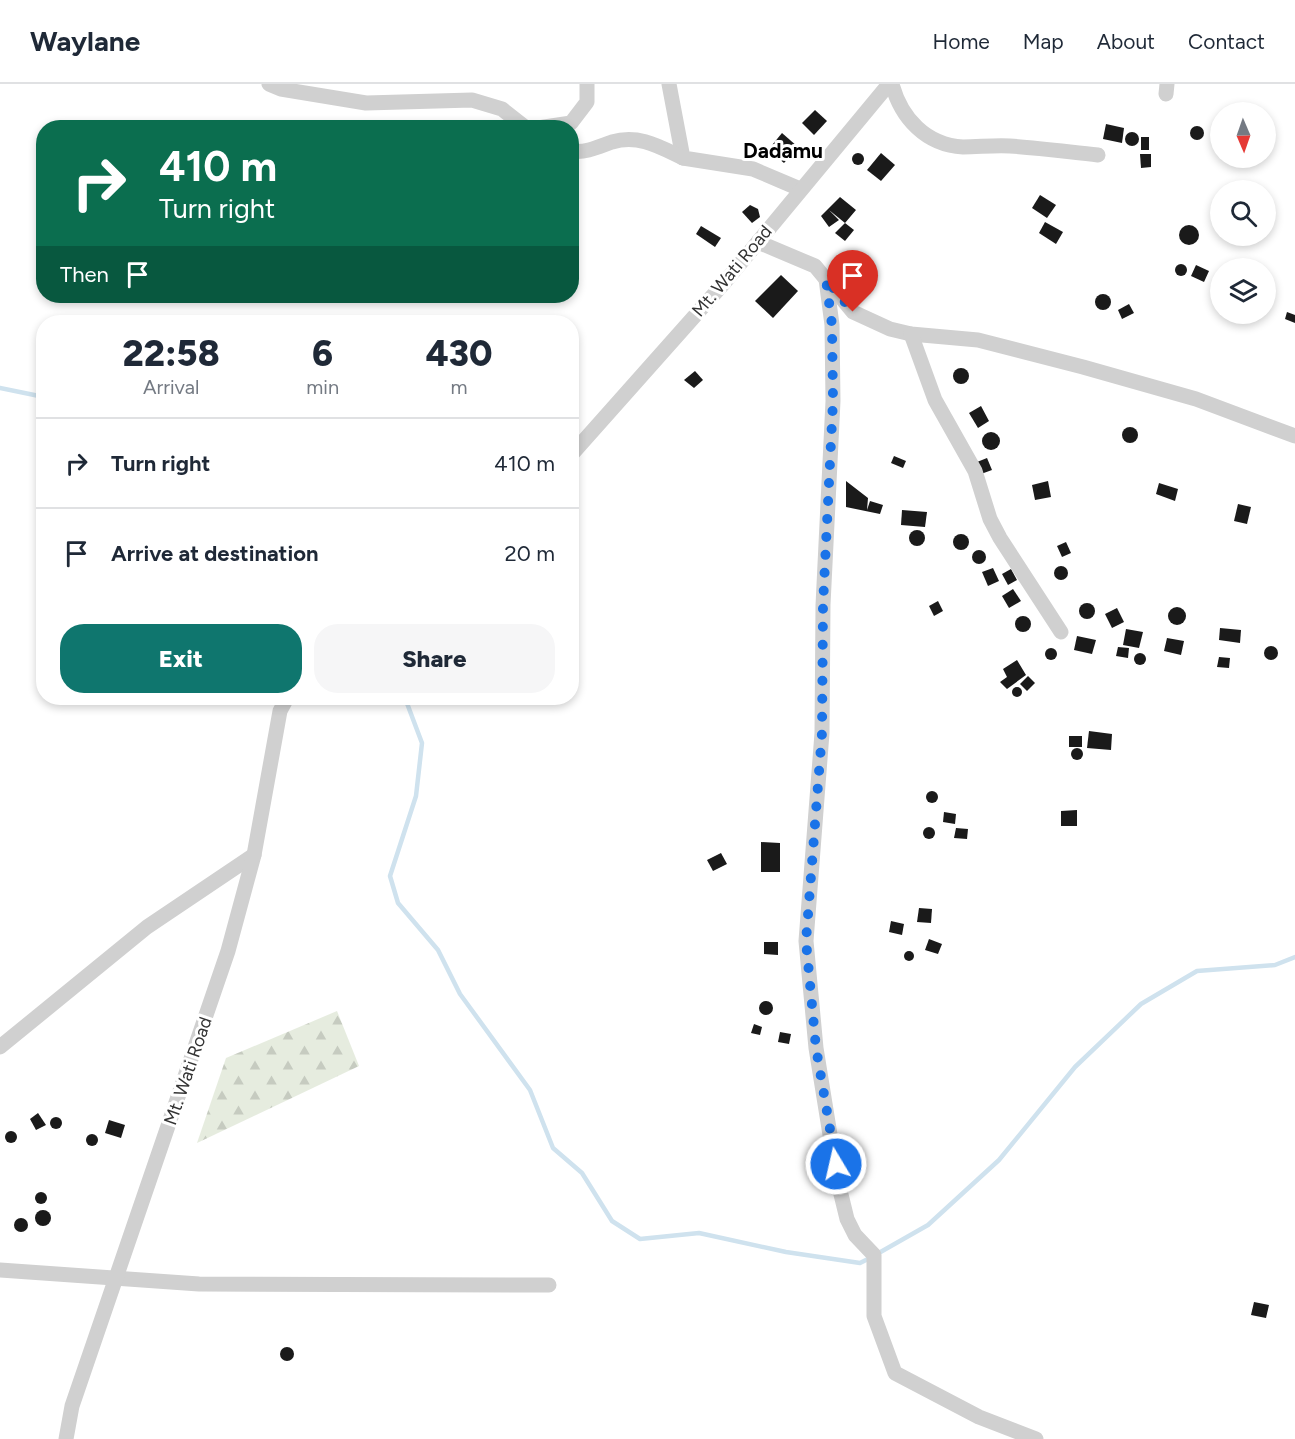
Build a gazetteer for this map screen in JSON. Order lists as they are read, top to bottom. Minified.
{"streets":{"street":["Mt. Wati Road"]},"districts":["Dadamu"],"north":"bottom","page":{"header":"Waylane","nav":["Home","Map","About","Contact"],"turn":["410 m","Turn right"],"then":"Then","eta":["22:58","Arrival","6","min","430","m"],"list":[{"name":"Turn right","value":"410 m"},{"name":"Arrive at destination","value":"20 m"}],"buttons":["Exit","Share"]}}
